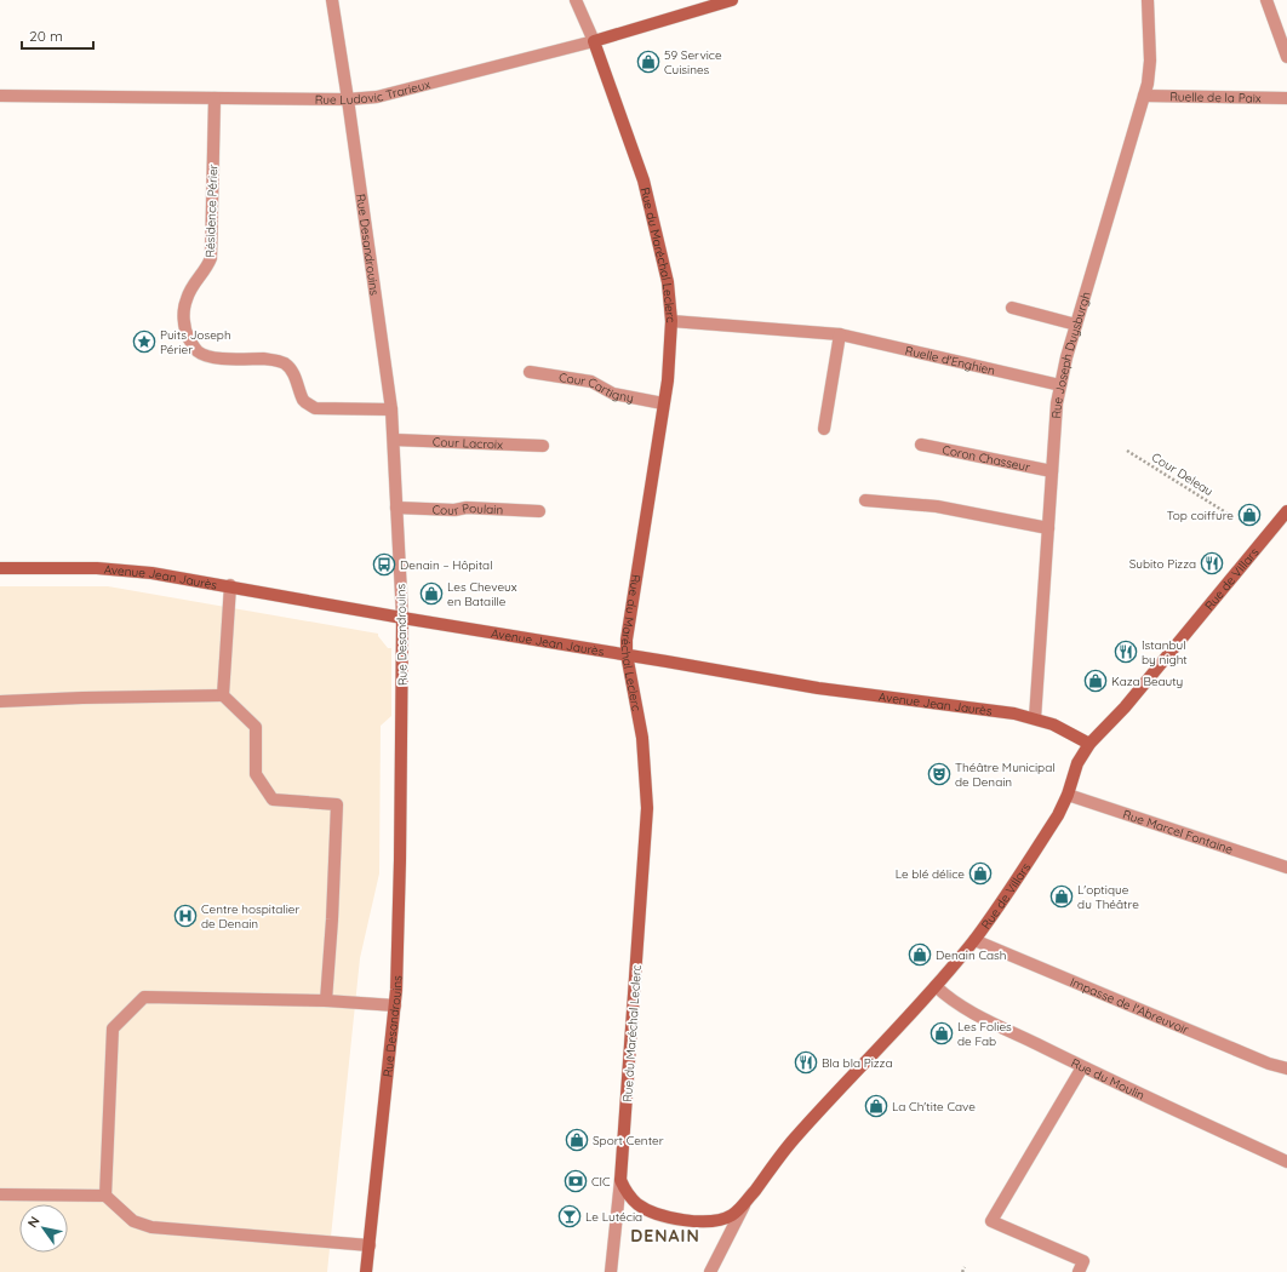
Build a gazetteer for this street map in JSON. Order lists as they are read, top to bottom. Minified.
{"streets":{"street":["Rue Ludovic Trarieux","Ruelle de la Paix","Résidence Périer","Rue Desandrouins","Rue du Maréchal Leclerc","Rue Joseph Duysburgh","Ruelle d'Enghien","Cour Cartigny","Cour Lacroix","Coron Chasseur","Cour Poulain","Avenue Jean Jaurès","Rue de Villars","Rue Marcel Fontaine","Impasse de l'Abreuvoir","Rue du Moulin"],"path":["Cour Deleau"]},"crossings":[["Rue Ludovic Trarieux","Résidence Périer"],["Rue Ludovic Trarieux","Rue Desandrouins"],["Rue Ludovic Trarieux","Rue du Maréchal Leclerc"],["Ruelle de la Paix","Rue Joseph Duysburgh"],["Résidence Périer","Rue Desandrouins"],["Rue Desandrouins","Cour Lacroix"],["Rue Desandrouins","Cour Poulain"],["Rue Desandrouins","Avenue Jean Jaurès"],["Rue du Maréchal Leclerc","Ruelle d'Enghien"],["Rue du Maréchal Leclerc","Cour Cartigny"],["Rue du Maréchal Leclerc","Avenue Jean Jaurès"],["Rue Joseph Duysburgh","Ruelle d'Enghien"],["Rue Joseph Duysburgh","Coron Chasseur"],["Rue Joseph Duysburgh","Avenue Jean Jaurès"],["Avenue Jean Jaurès","Rue de Villars"],["Rue de Villars","Rue Marcel Fontaine"],["Rue de Villars","Impasse de l'Abreuvoir"],["Rue de Villars","Rue du Moulin"]],"districts":["DENAIN"],"places":{"shop":["59 Service Cuisines","Top coiffure","Les Cheveux en Bataille","Kaza Beauty","Le blé délice","L'optique du Théâtre","Denain Cash","Les Folies de Fab","La Ch'tite Cave","Sport Center"],"place":["Puits Joseph Périer"],"restaurant":["Subito Pizza","Istanbul by night","Bla bla Pizza"],"bus stop":["Denain – Hôpital"],"theatre":["Théâtre Municipal de Denain"],"hospital":["Centre hospitalier de Denain"],"bank":["CIC"],"bar":["Le Lutécia"]},"scale_bar":"20 m","north":"top left"}
